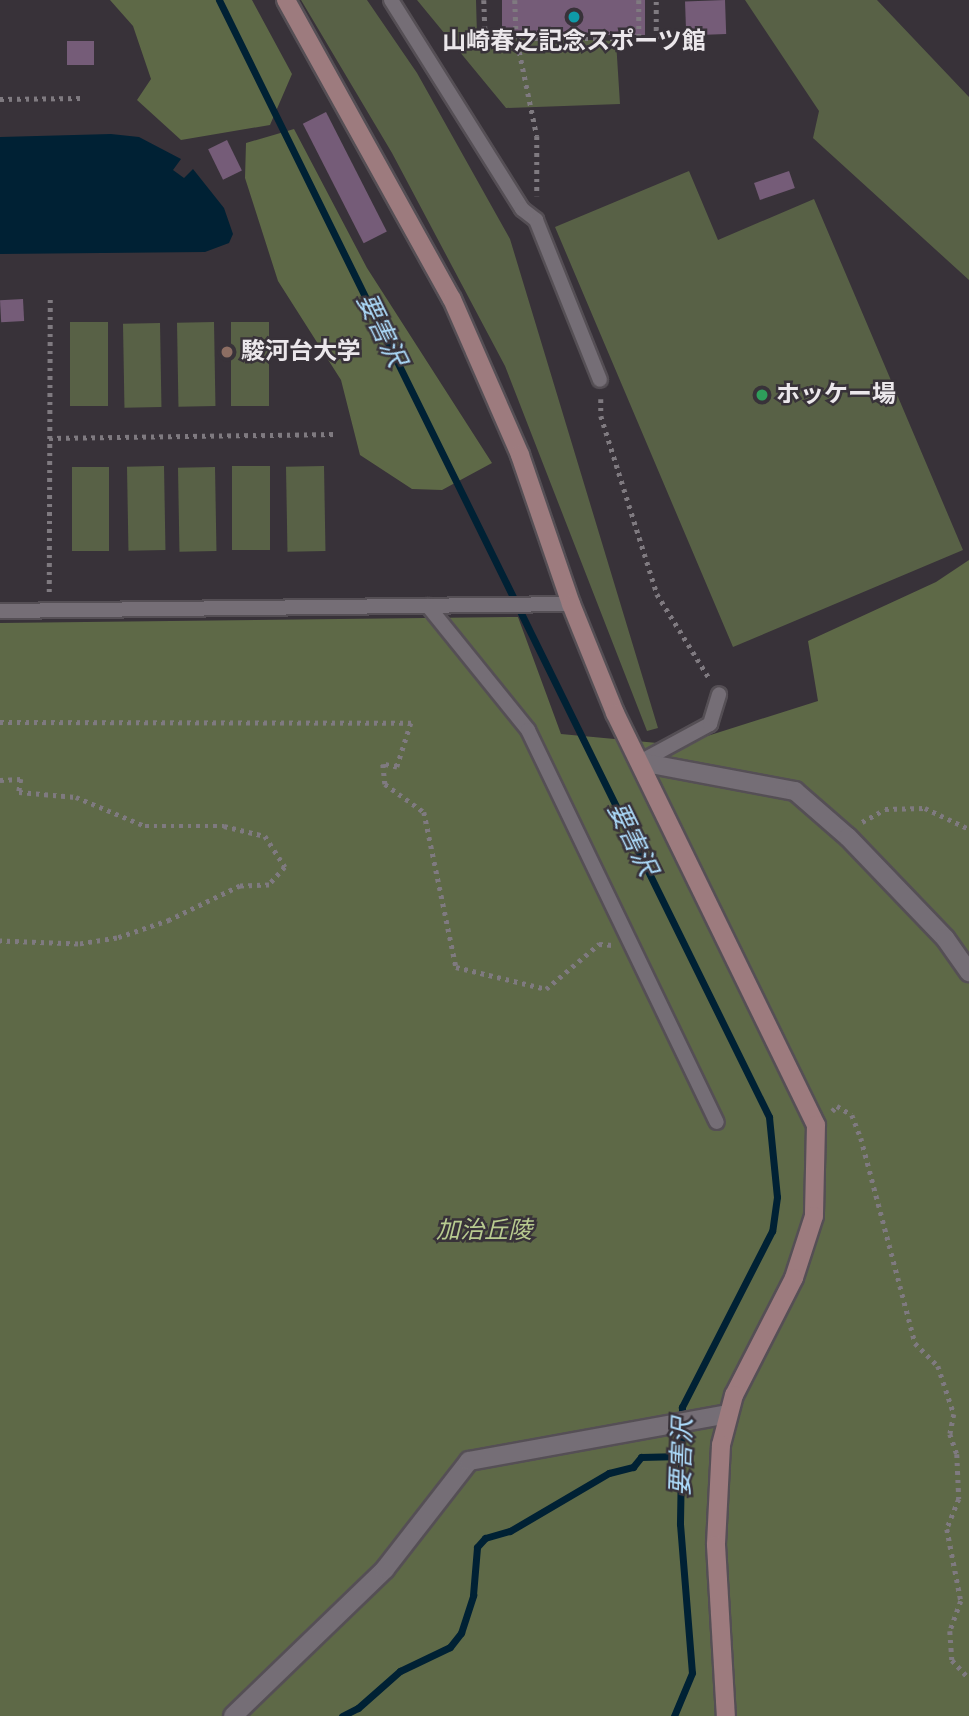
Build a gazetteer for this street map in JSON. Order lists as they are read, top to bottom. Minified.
{"water":["要害沢"],"parks":["加治丘陵"],"places":["山崎春之記念スポーツ館","駿河台大学","ホッケー場"]}
